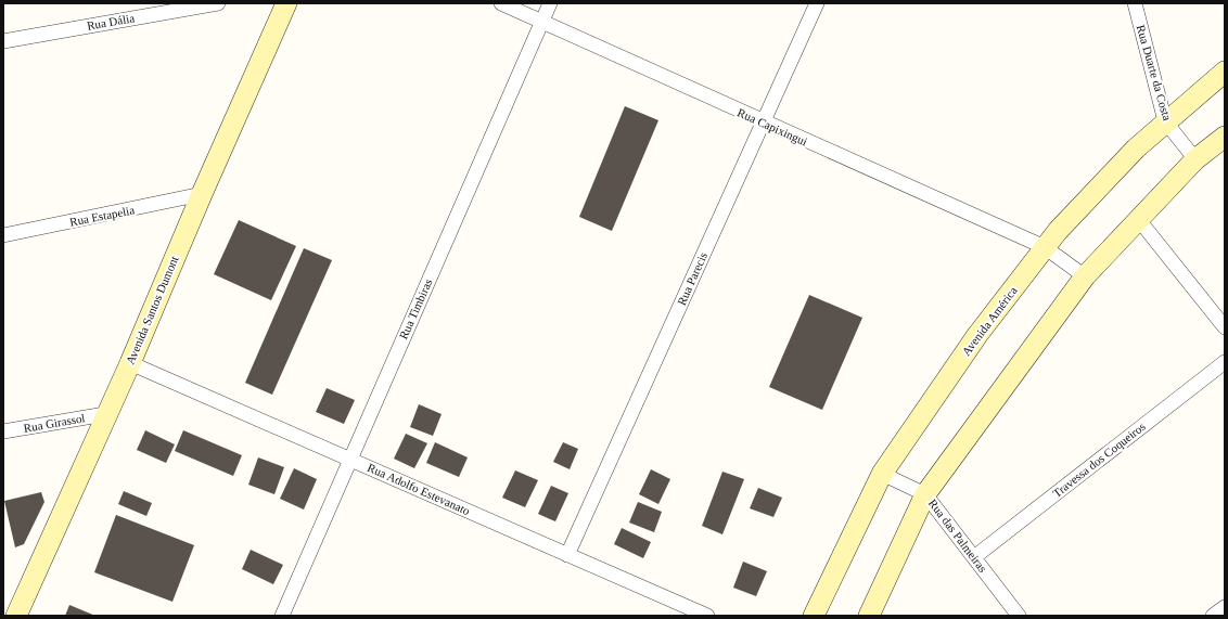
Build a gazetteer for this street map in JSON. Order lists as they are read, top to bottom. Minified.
{"streets":{"main road":["Avenida Santos Dumont","Avenida América"],"street":["Rua Dália","Rua Duarte da Costa","Rua Capixingui","Rua Estapelia","Rua Parecis","Rua Timbiras","Rua Girassol","Travessa dos Coqueiros","Rua Adolfo Estevanato","Rua das Palmeiras"]},"crossings":[["Rua Duarte da Costa","Avenida América"],["Rua Capixingui","Rua Parecis"],["Rua Capixingui","Rua Timbiras"],["Rua Capixingui","Avenida América"],["Rua Estapelia","Avenida Santos Dumont"],["Rua Parecis","Rua Adolfo Estevanato"],["Rua Timbiras","Rua Adolfo Estevanato"],["Avenida Santos Dumont","Rua Girassol"],["Avenida Santos Dumont","Rua Adolfo Estevanato"],["Avenida América","Rua das Palmeiras"],["Travessa dos Coqueiros","Rua das Palmeiras"]]}
